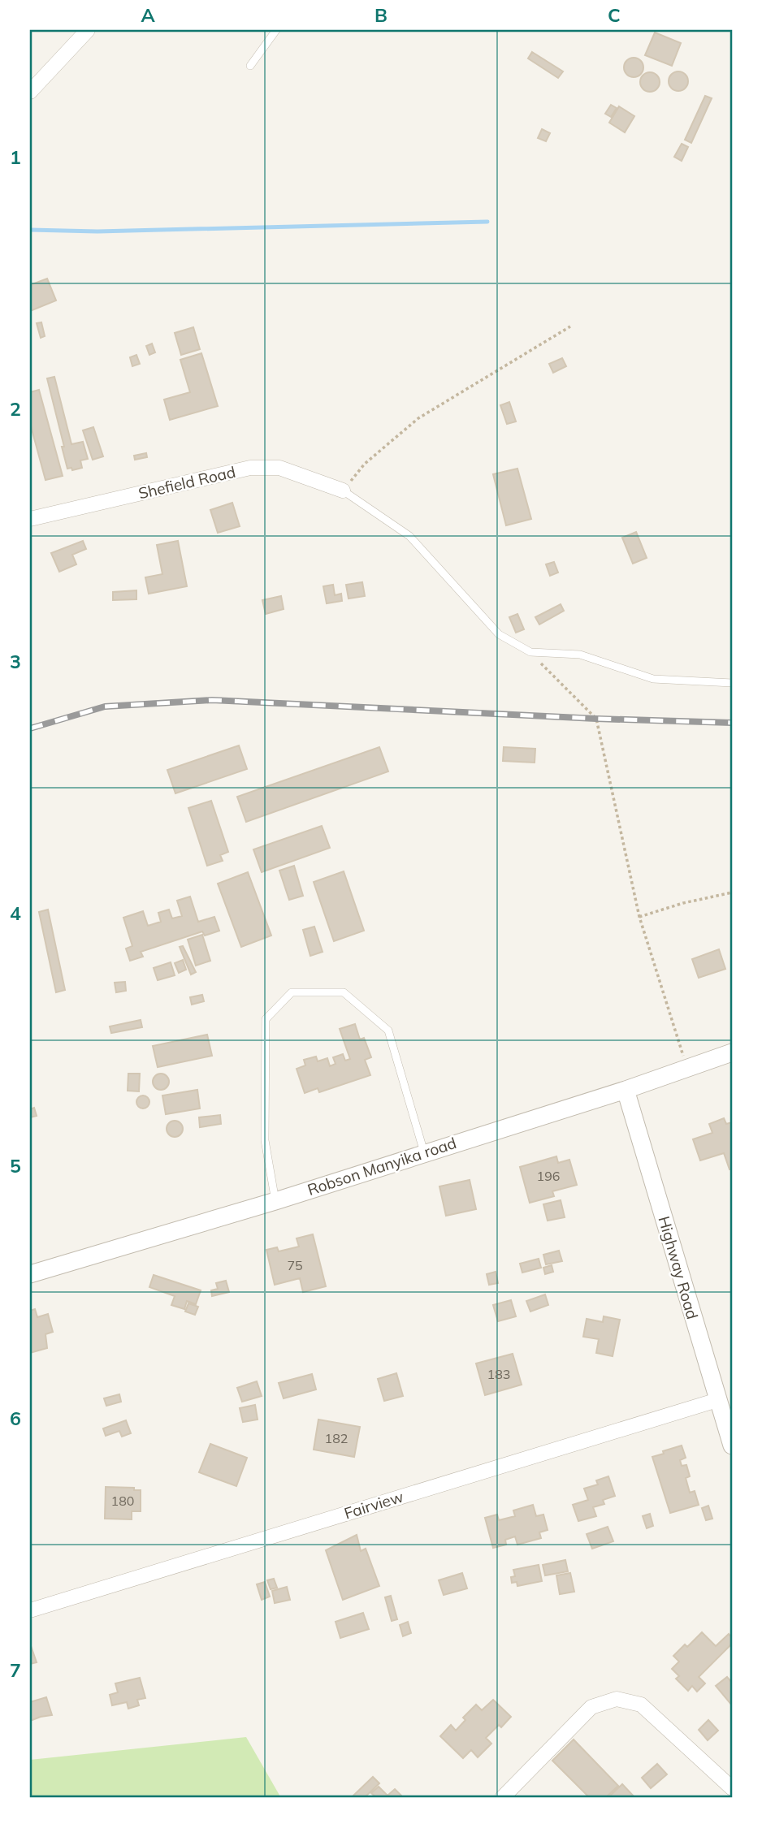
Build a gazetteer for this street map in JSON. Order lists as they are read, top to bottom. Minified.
{"streets":{"street":["Shefield Road","Robson Manyika road","Highway Road","Fairview"]},"crossings":[["Robson Manyika road","Highway Road"],["Highway Road","Fairview"]],"house_numbers":["196","75","183","182","180"],"grid":{"columns":["A","B","C"],"rows":["1","2","3","4","5","6","7"]}}
